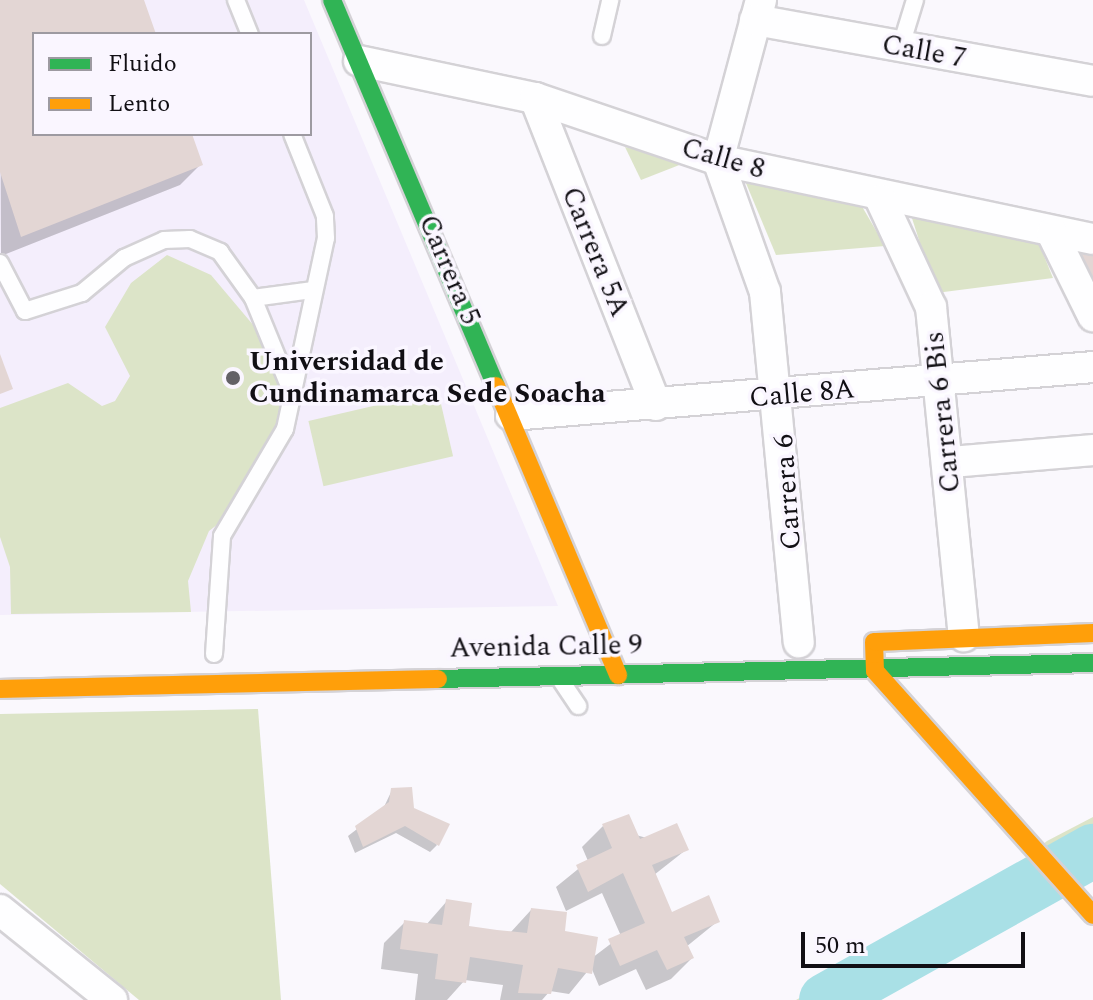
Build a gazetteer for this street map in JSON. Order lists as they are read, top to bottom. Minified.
{"streets":{"main road":["Carrera 5","Avenida Calle 9"],"street":["Calle 7","Calle 8","Carrera 5A","Calle 8A","Carrera 6 Bis","Carrera 6"]},"crossings":[["Calle 8","Carrera 5A"],["Calle 8","Carrera 5"],["Calle 8","Carrera 6 Bis"],["Calle 8","Carrera 6"],["Carrera 5A","Calle 8A"],["Carrera 5","Calle 8A"],["Carrera 5","Avenida Calle 9"],["Calle 8A","Carrera 6 Bis"],["Calle 8A","Carrera 6"]],"places":["Universidad de Cundinamarca Sede Soacha"],"legend":["Fluido","Lento"],"scale_bar":"50 m"}
